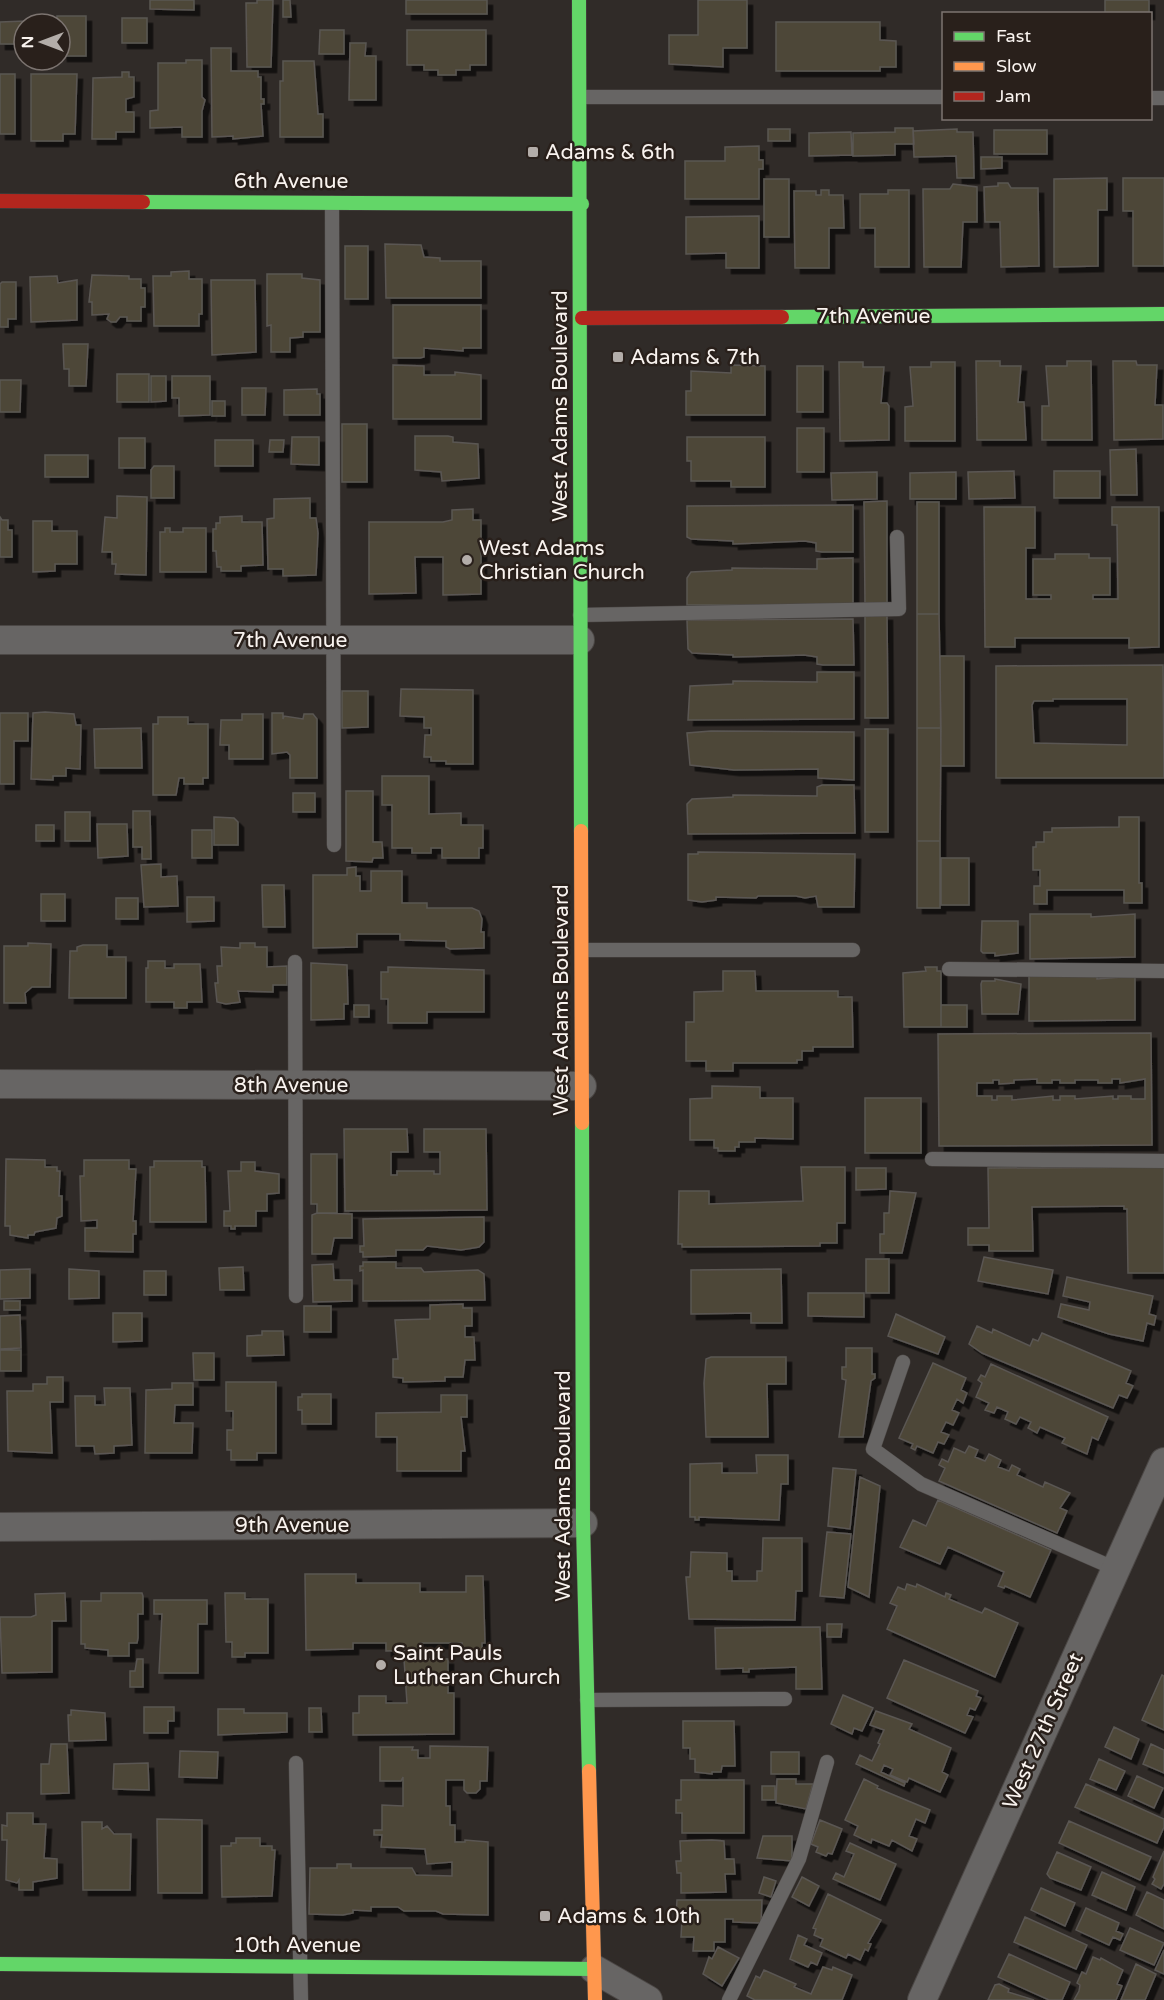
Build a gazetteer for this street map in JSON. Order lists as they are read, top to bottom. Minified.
{"streets":{"main road":["6th Avenue","7th Avenue","West Adams Boulevard","10th Avenue"],"street":["8th Avenue","9th Avenue","West 27th Street"]},"crossings":[["6th Avenue","West Adams Boulevard"],["7th Avenue","West Adams Boulevard"],["West Adams Boulevard","8th Avenue"],["West Adams Boulevard","9th Avenue"],["West Adams Boulevard","10th Avenue"]],"places":{"transit":["Adams & 6th","Adams & 7th","Adams & 10th"],"other":["West Adams Christian Church","Saint Pauls Lutheran Church"]},"legend":["Fast","Slow","Jam"],"north":"left"}
